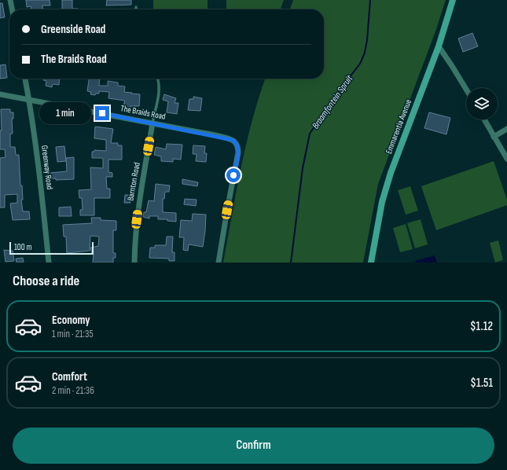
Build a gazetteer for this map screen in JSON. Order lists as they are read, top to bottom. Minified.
{"streets":{"street":["The Braids Road","Emmarentia Avenue","Greenway Road","Barnton Road"]},"crossings":[["The Braids Road","Greenway Road"],["The Braids Road","Barnton Road"]],"water":["Braamfontein Spruit"],"scale_bar":"100 m","page":{"banner":["Greenside Road","The Braids Road"],"bubble":"1 min","scale":"100 m","heading":"Choose a ride","list":[{"name":"Economy","note":"1 min · 21:35","value":"$1.12"},{"name":"Comfort","note":"2 min · 21:36","value":"$1.51"}],"buttons":"Confirm"}}
